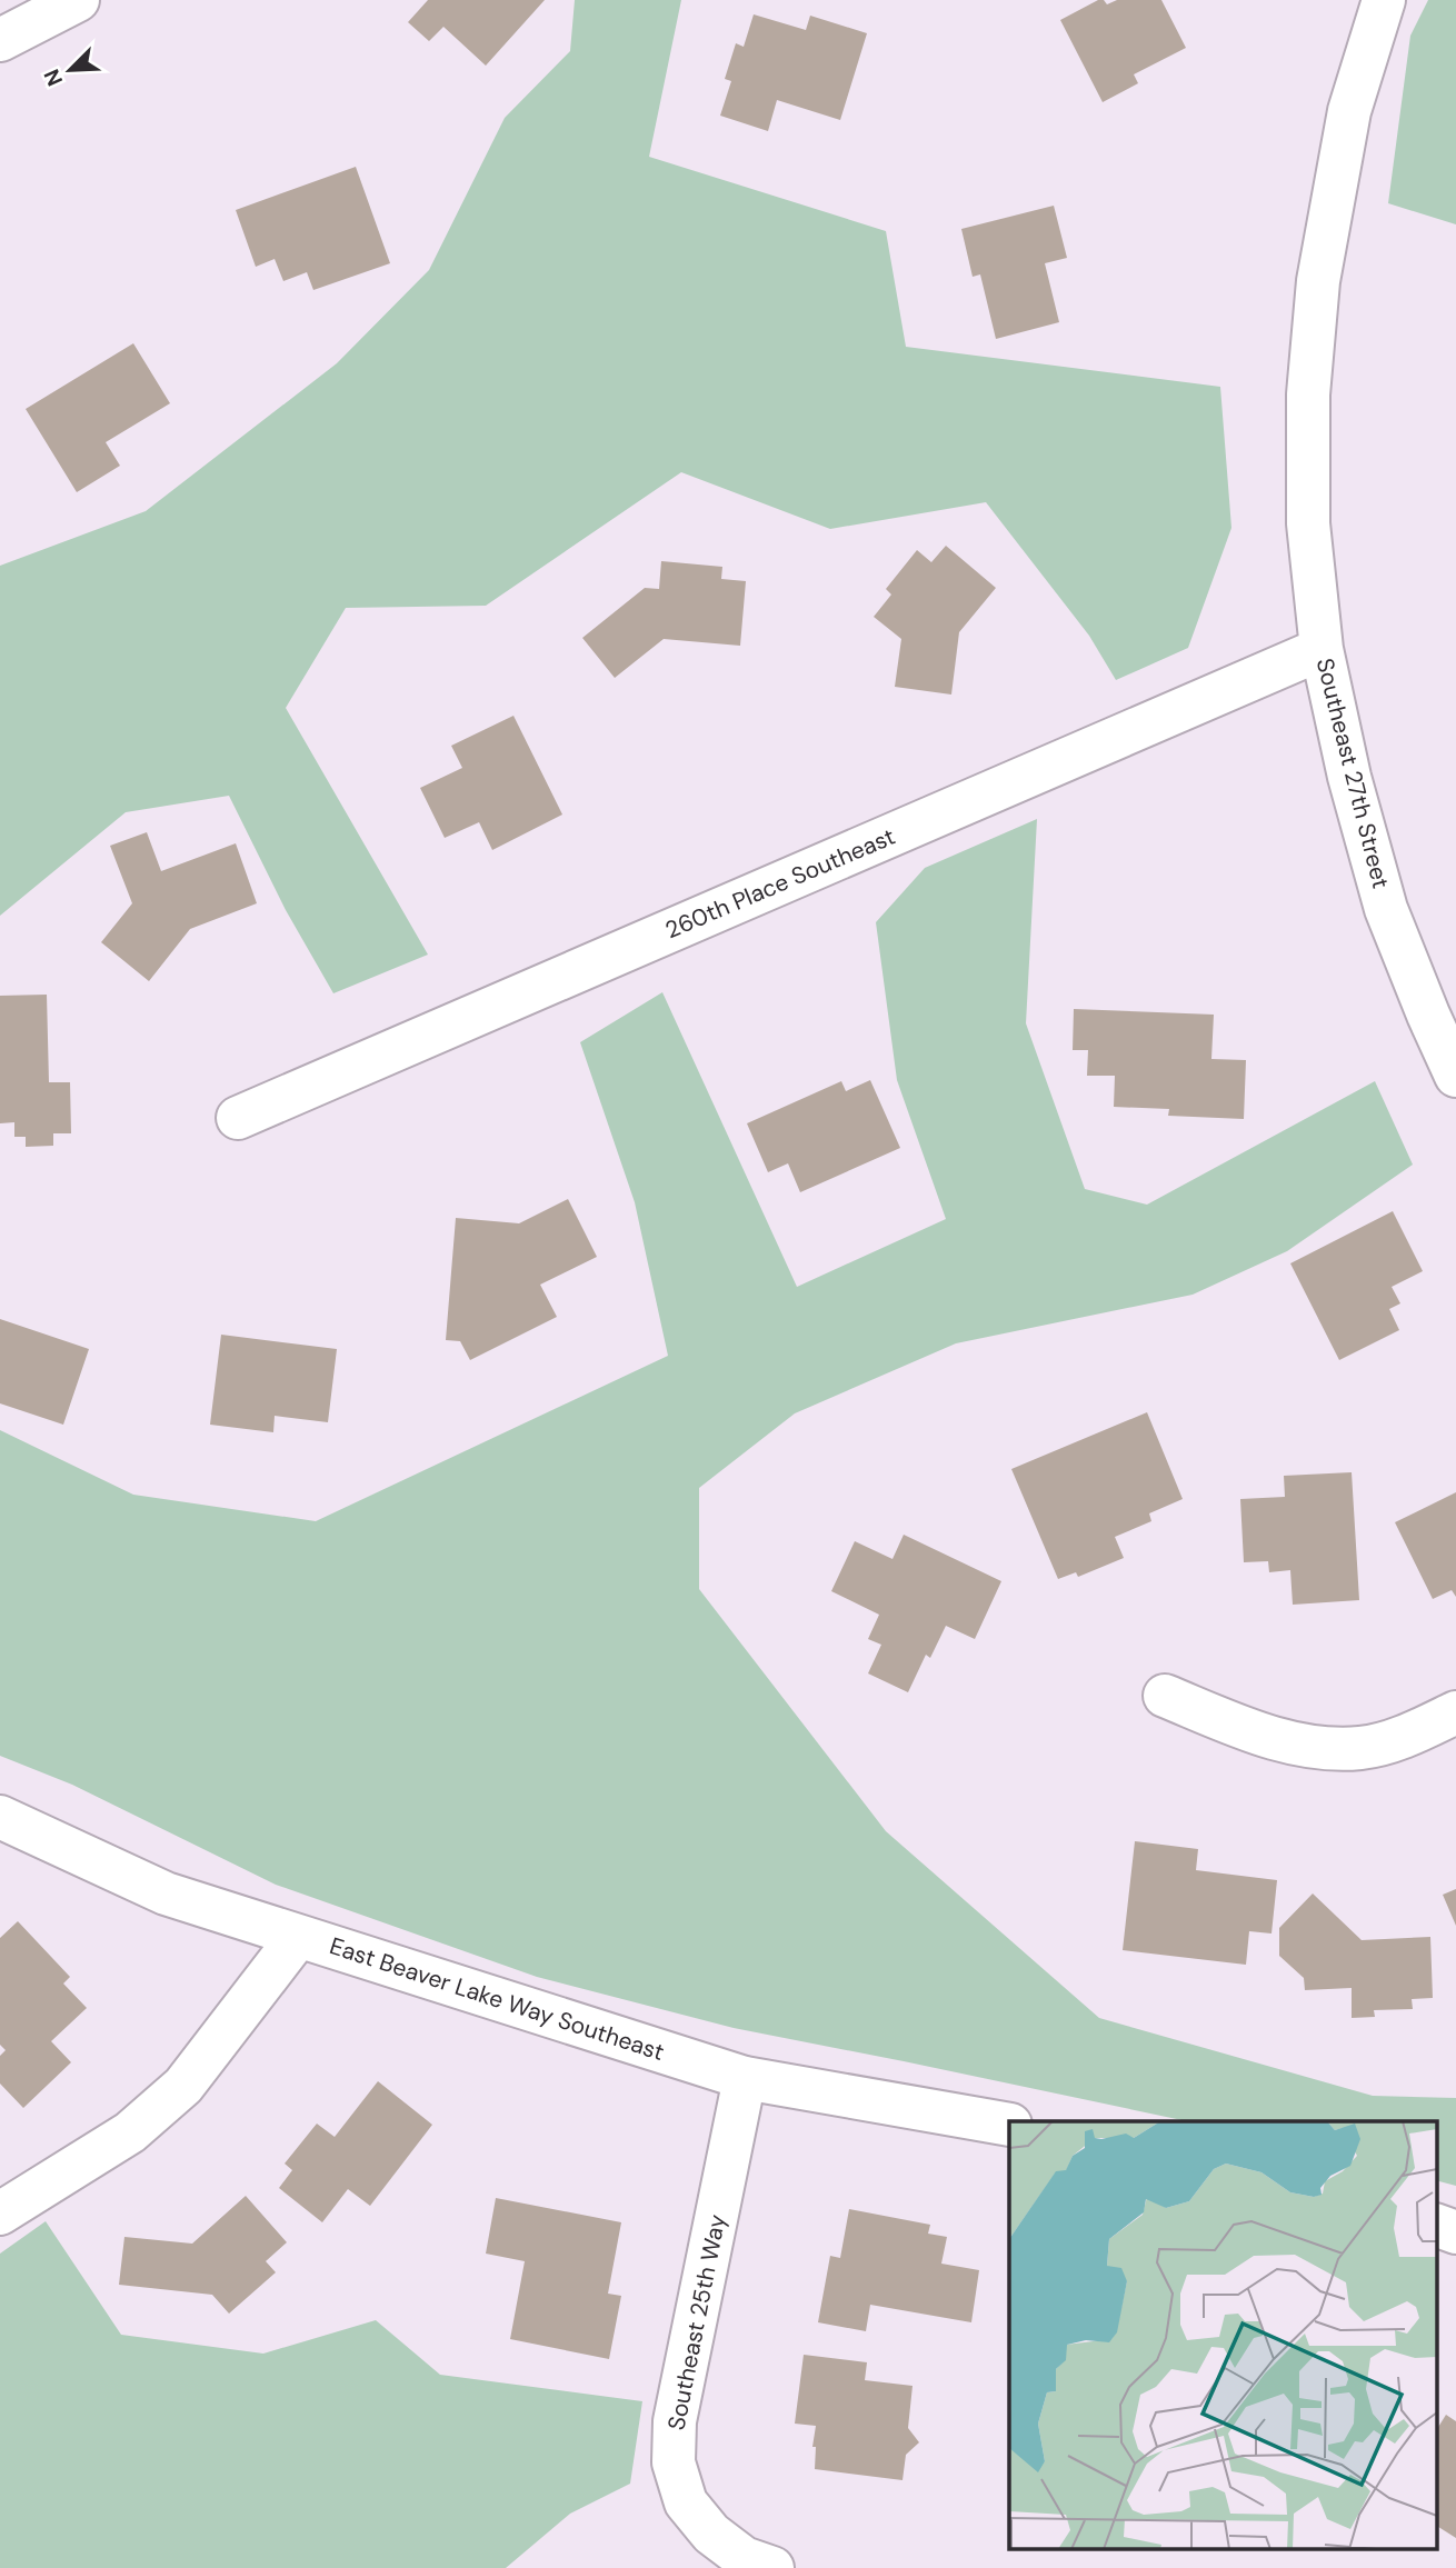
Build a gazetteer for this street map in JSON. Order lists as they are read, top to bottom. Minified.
{"streets":{"street":["Southeast 27th Street","260th Place Southeast","East Beaver Lake Way Southeast","Southeast 25th Way"]},"crossings":[["Southeast 27th Street","260th Place Southeast"],["East Beaver Lake Way Southeast","Southeast 25th Way"]],"north":"bottom left"}
